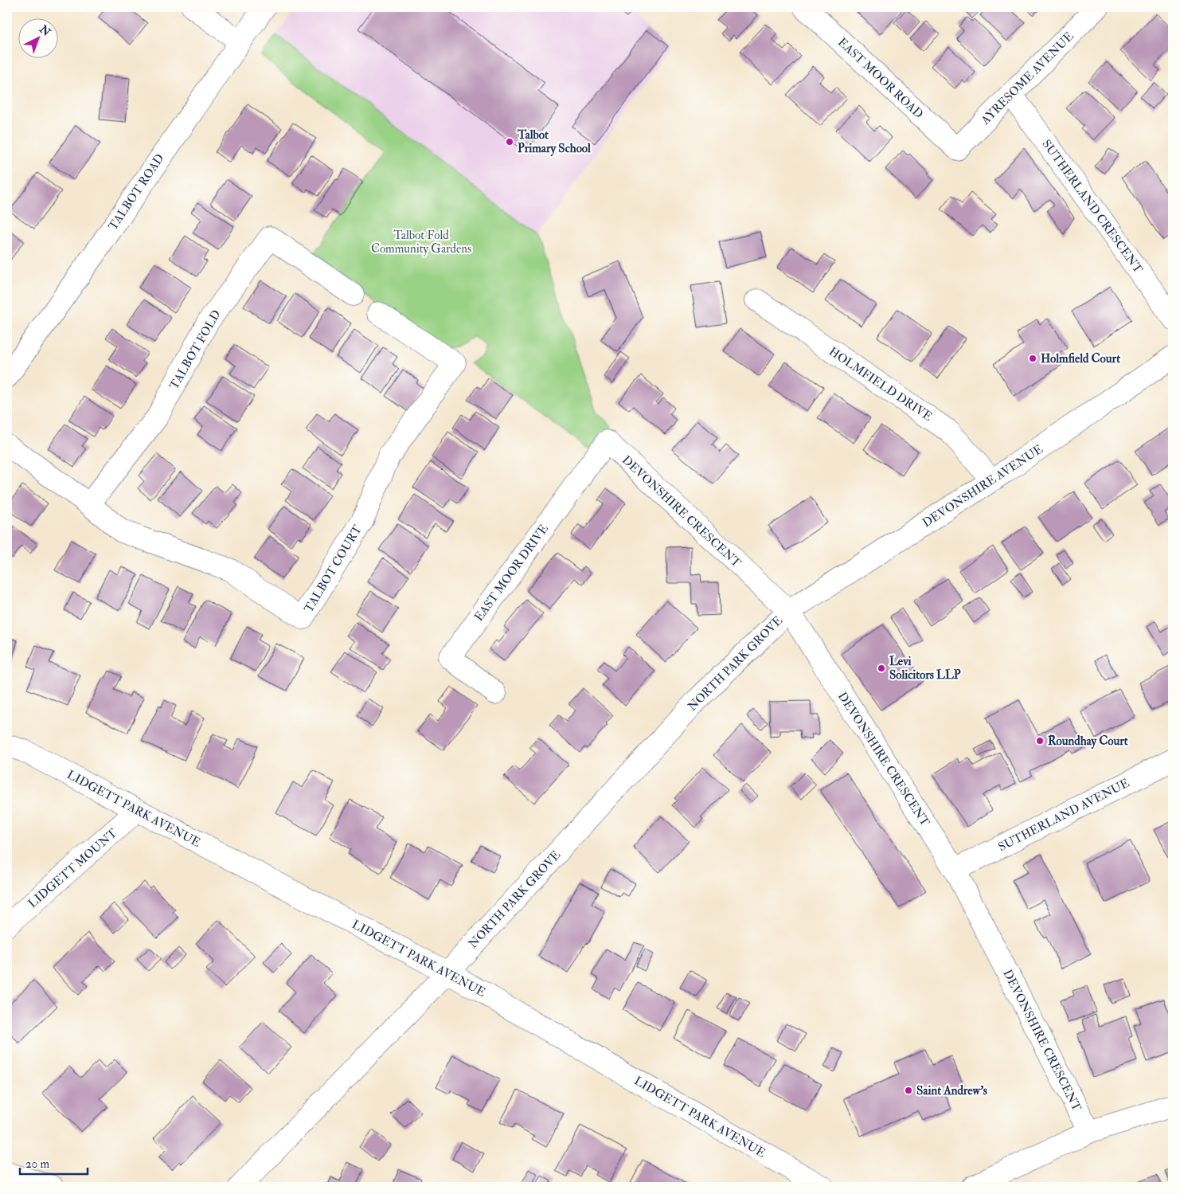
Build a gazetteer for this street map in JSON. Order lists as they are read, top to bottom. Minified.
{"streets":{"street":["EAST MOOR ROAD","AYRESOME AVENUE","TALBOT ROAD","SUTHERLAND CRESCENT","TALBOT FOLD","HOLMFIELD DRIVE","DEVONSHIRE AVENUE","DEVONSHIRE CRESCENT","TALBOT COURT","EAST MOOR DRIVE","NORTH PARK GROVE","LIDGETT PARK AVENUE","SUTHERLAND AVENUE","LIDGETT MOUNT"]},"crossings":[["EAST MOOR ROAD","AYRESOME AVENUE"],["AYRESOME AVENUE","SUTHERLAND CRESCENT"],["TALBOT FOLD","TALBOT COURT"],["HOLMFIELD DRIVE","DEVONSHIRE AVENUE"],["DEVONSHIRE AVENUE","DEVONSHIRE CRESCENT"],["DEVONSHIRE AVENUE","NORTH PARK GROVE"],["DEVONSHIRE CRESCENT","EAST MOOR DRIVE"],["DEVONSHIRE CRESCENT","NORTH PARK GROVE"],["DEVONSHIRE CRESCENT","SUTHERLAND AVENUE"],["NORTH PARK GROVE","LIDGETT PARK AVENUE"],["LIDGETT PARK AVENUE","LIDGETT MOUNT"]],"parks":["Talbot Fold Community Gardens"],"places":["Talbot Primary School","Holmfield Court","Levi Solicitors LLP","Roundhay Court","Saint Andrew's"],"scale_bar":"20 m","north":"top right"}
